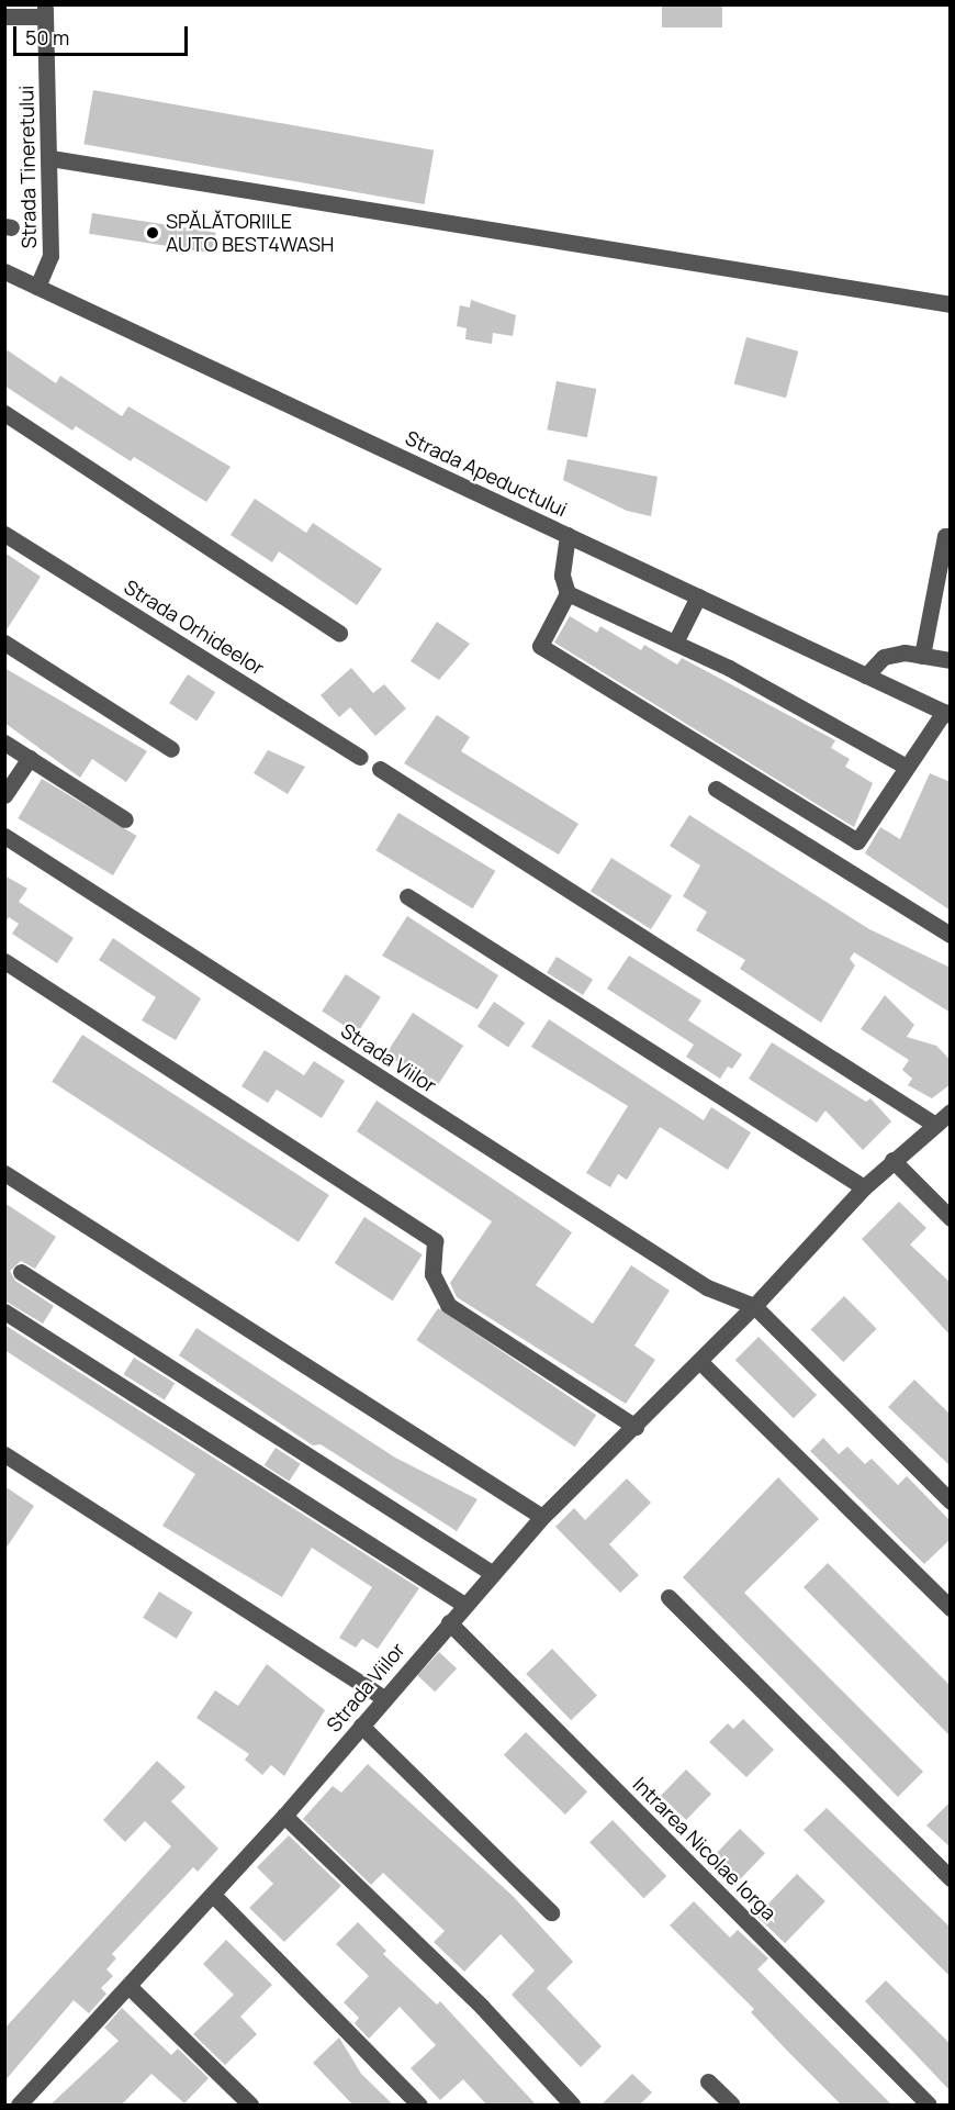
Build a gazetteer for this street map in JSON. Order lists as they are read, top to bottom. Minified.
{"streets":{"street":["Strada Tineretului","Strada Apeductului","Strada Orhideelor","Strada Viilor","Intrarea Nicolae Iorga"]},"crossings":[["Strada Tineretului","Strada Apeductului"],["Strada Viilor","Intrarea Nicolae Iorga"]],"places":["SPĂLĂTORIILE AUTO BEST4WASH"],"scale_bar":"50 m"}
